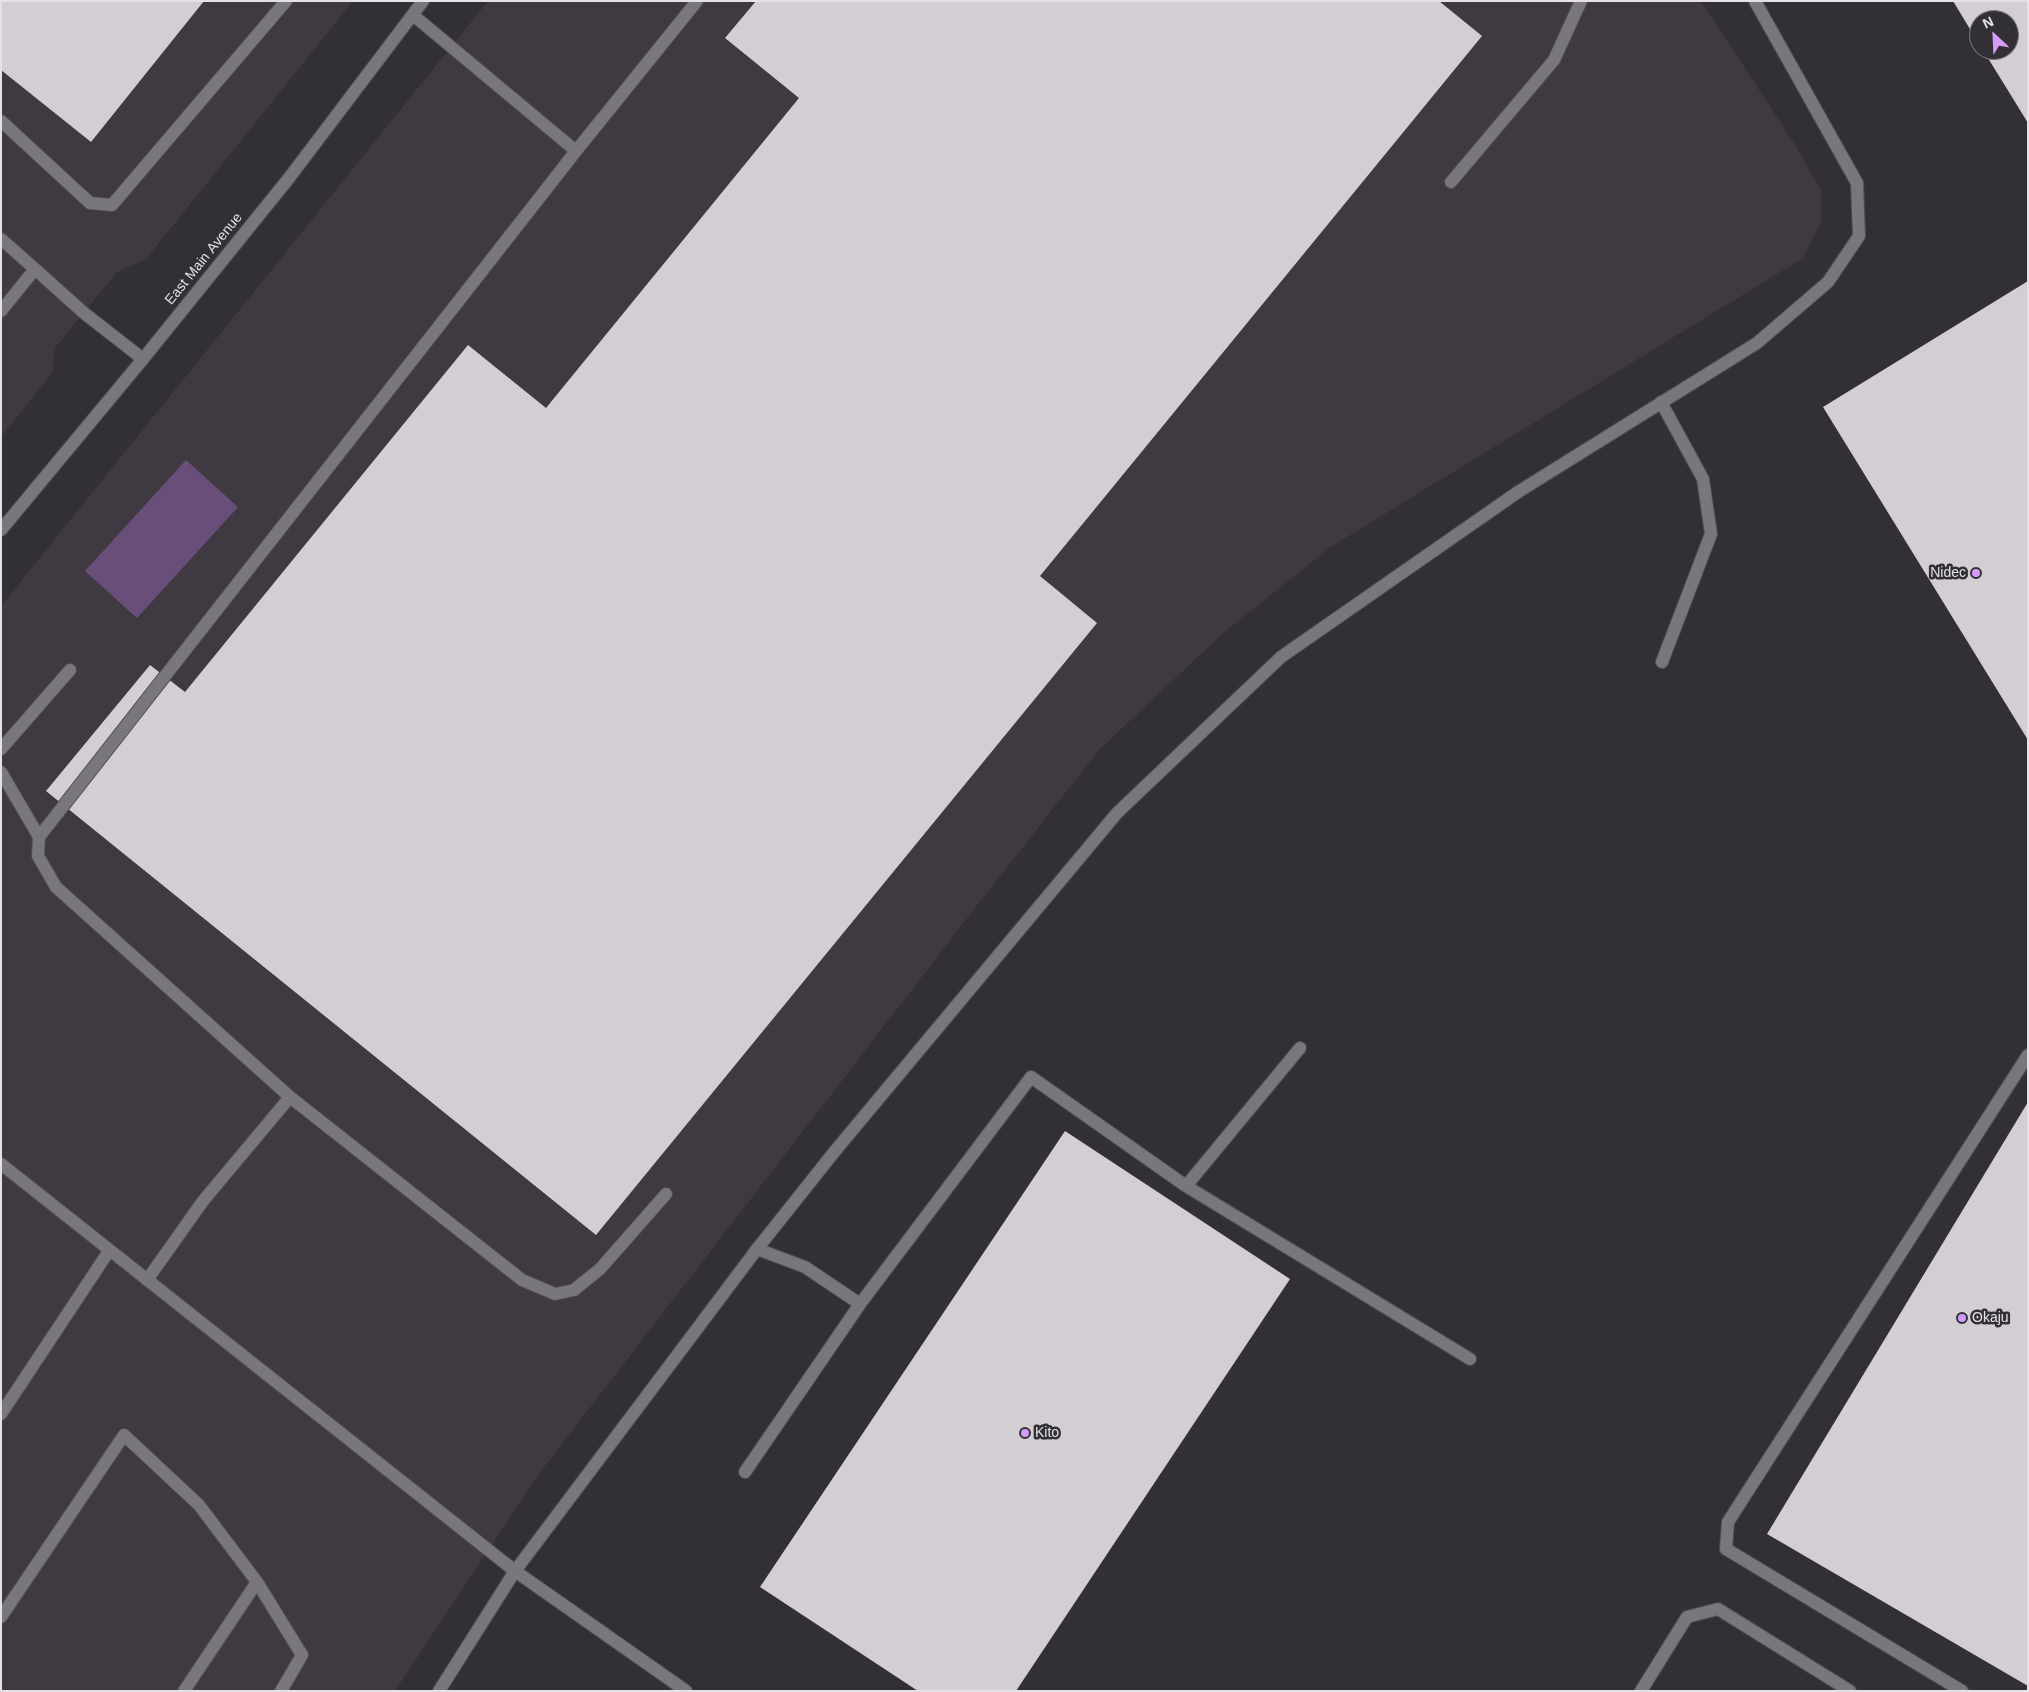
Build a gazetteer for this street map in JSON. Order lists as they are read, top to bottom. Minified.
{"streets":{"street":["East Main Avenue"]},"places":["Nidec","Okaju","Kito"],"north":"top left"}
